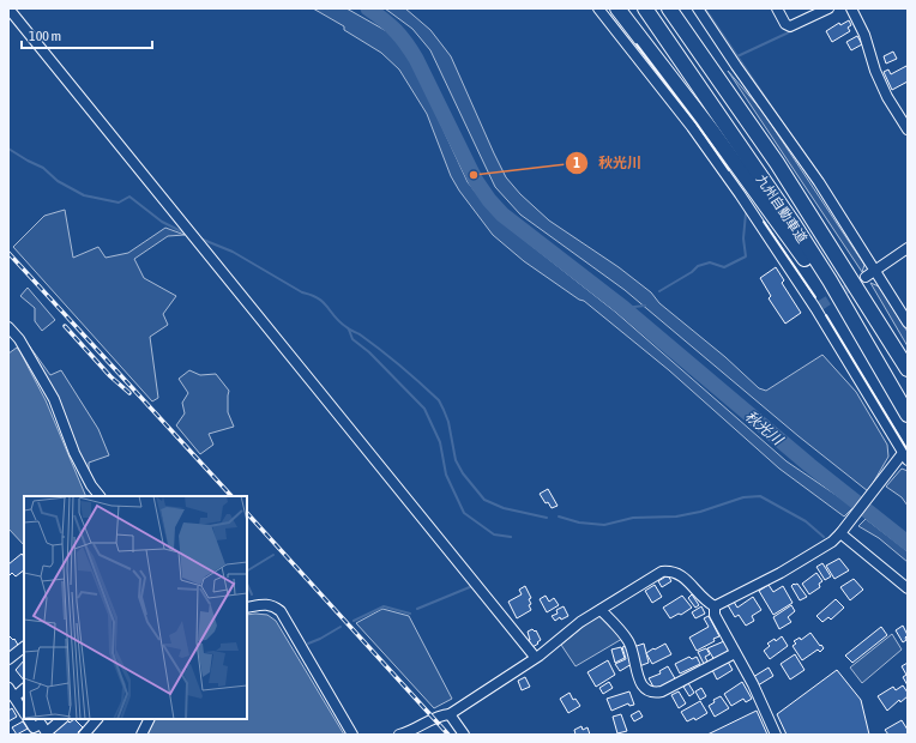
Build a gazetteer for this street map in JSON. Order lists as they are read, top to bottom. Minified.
{"streets":{"highway":["九州自動車道"]},"water":["秋光川"],"places":["秋光川"],"scale_bar":"100 m"}
